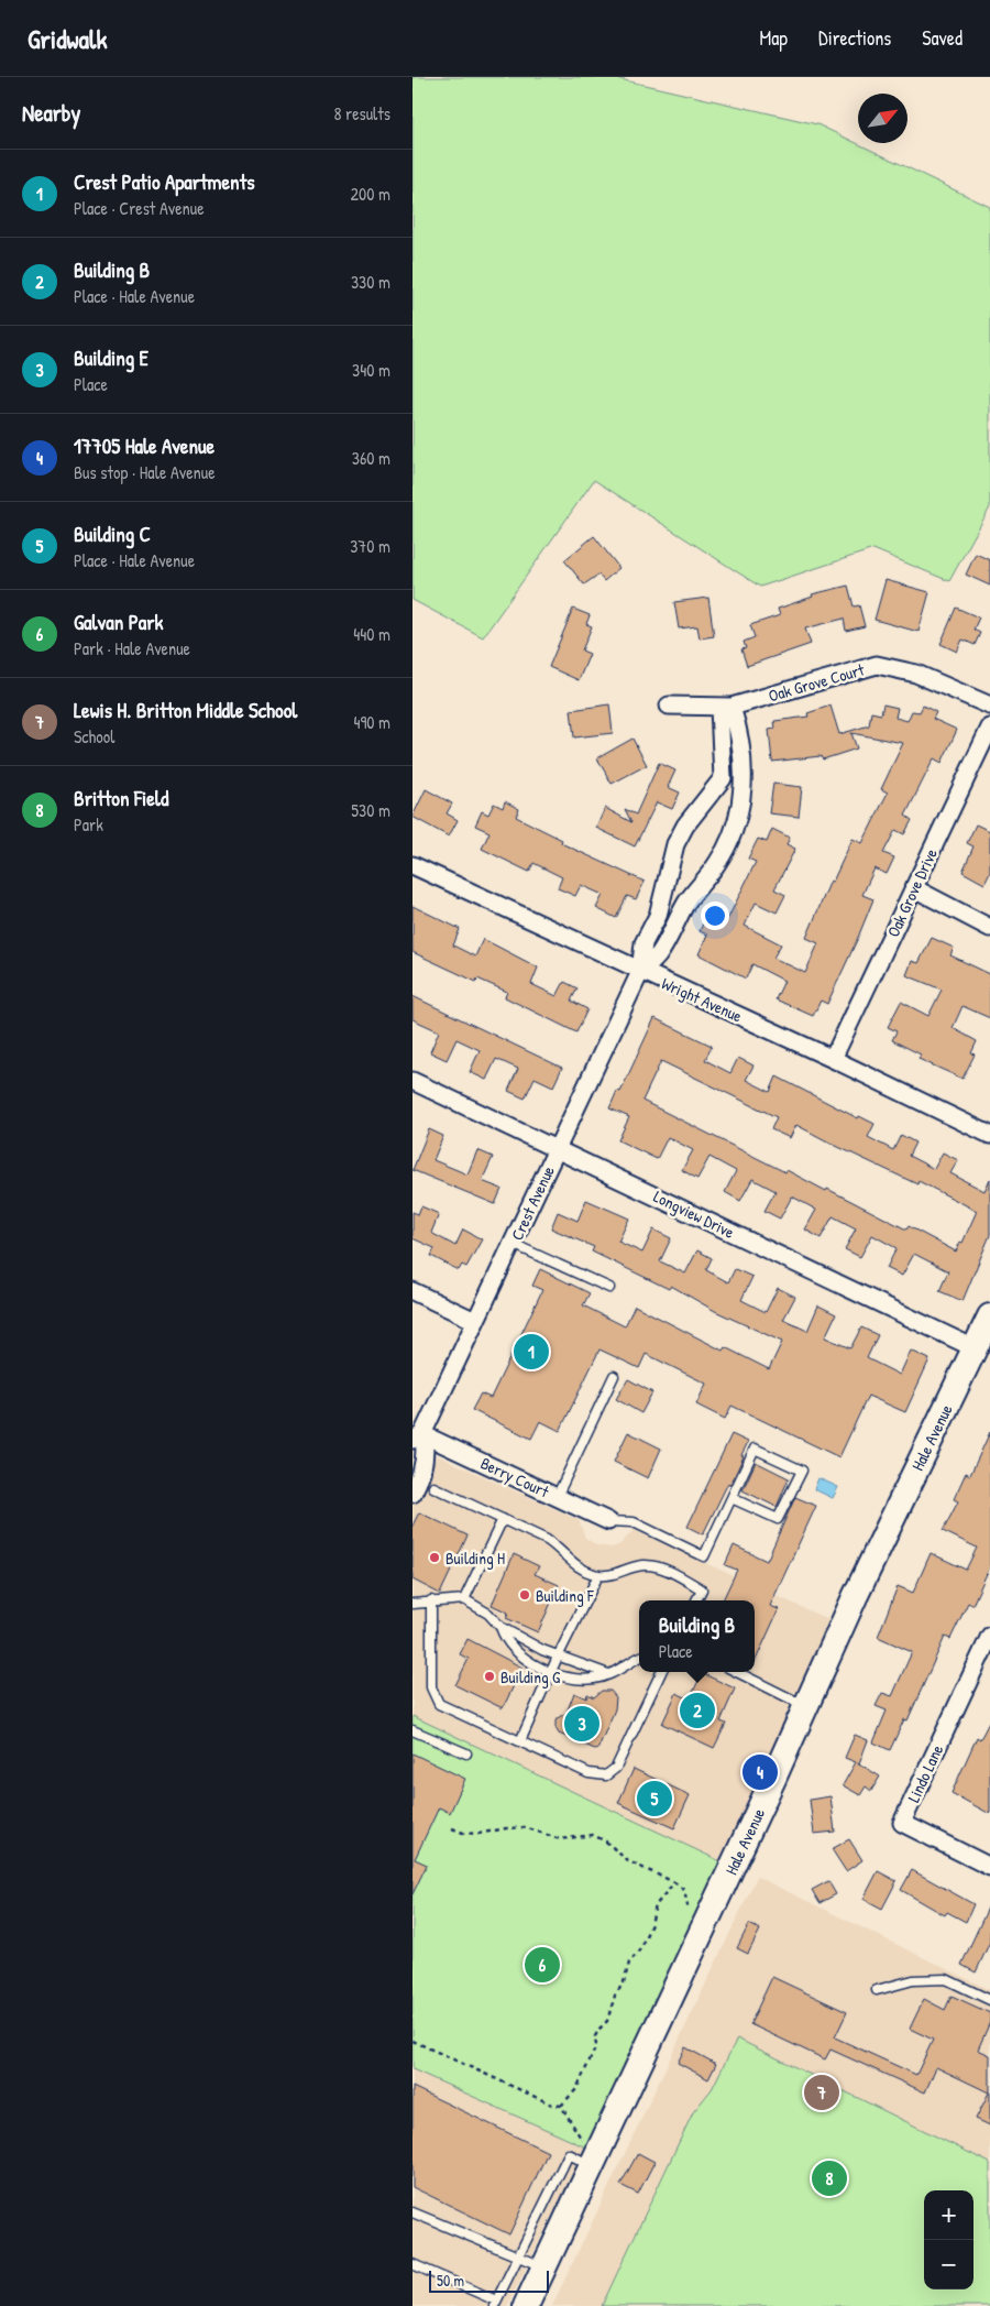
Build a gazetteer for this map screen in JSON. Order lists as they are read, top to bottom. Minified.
{"streets":{"main road":["Hale Avenue"],"street":["Oak Grove Court","Oak Grove Drive","Wright Avenue","Crest Avenue","Longview Drive","Berry Court","Lindo Lane"]},"crossings":[["Oak Grove Court","Crest Avenue"],["Oak Grove Drive","Wright Avenue"],["Wright Avenue","Crest Avenue"],["Crest Avenue","Longview Drive"],["Crest Avenue","Berry Court"],["Longview Drive","Hale Avenue"]],"places":["Building H","Building F","Building G"],"scale_bar":"50 m","north":"top right","page":{"header":"Gridwalk","nav":["Map","Directions","Saved"],"heading":["Nearby","8 results"],"list":[{"mark":"1","name":"Crest Patio Apartments","note":"Place · Crest Avenue","value":"200 m"},{"mark":"2","name":"Building B","note":"Place · Hale Avenue","value":"330 m"},{"mark":"3","name":"Building E","note":"Place","value":"340 m"},{"mark":"4","name":"17705 Hale Avenue","note":"Bus stop · Hale Avenue","value":"360 m"},{"mark":"5","name":"Building C","note":"Place · Hale Avenue","value":"370 m"},{"mark":"6","name":"Galvan Park","note":"Park · Hale Avenue","value":"440 m"},{"mark":"7","name":"Lewis H. Britton Middle School","note":"School","value":"490 m"},{"mark":"8","name":"Britton Field","note":"Park","value":"530 m"}],"pins":["1","2","3","4","5","6","7","8"],"popup":["Building B","Place"],"map_buttons":["+","−"],"scale":"50 m"}}
